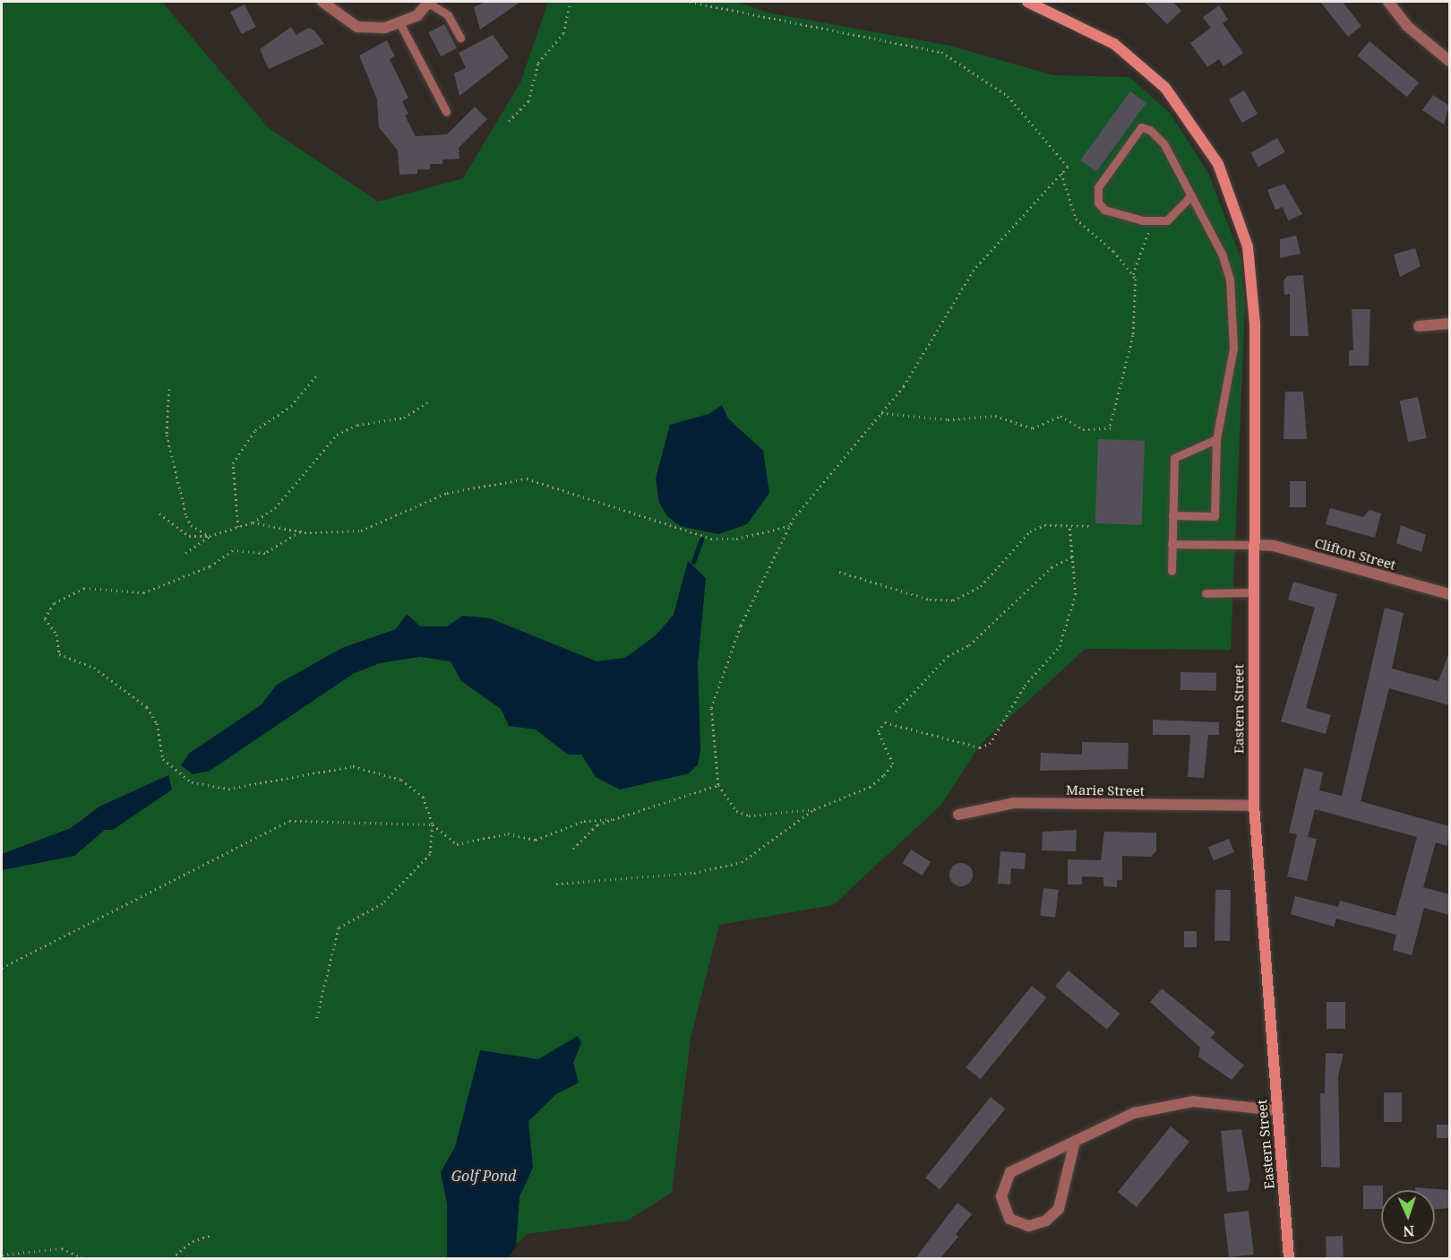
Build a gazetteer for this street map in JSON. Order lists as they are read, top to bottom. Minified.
{"streets":{"street":["Clifton Street","Eastern Street","Marie Street"]},"crossings":[["Clifton Street","Eastern Street"],["Eastern Street","Marie Street"]],"water":["Golf Pond"],"north":"bottom"}
